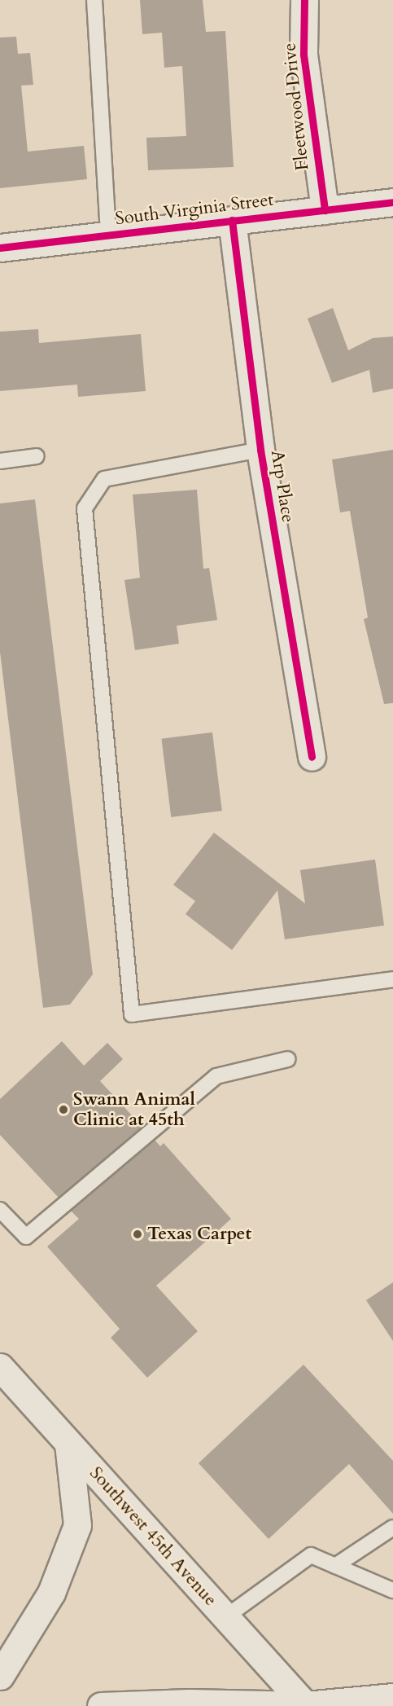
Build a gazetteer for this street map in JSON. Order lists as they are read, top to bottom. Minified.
{"streets":{"street":["Fleetwood Drive","South Virginia Street","Arp Place","Southwest 45th Avenue"]},"crossings":[["Fleetwood Drive","South Virginia Street"],["South Virginia Street","Arp Place"]],"places":["Swann Animal Clinic at 45th","Texas Carpet"]}
